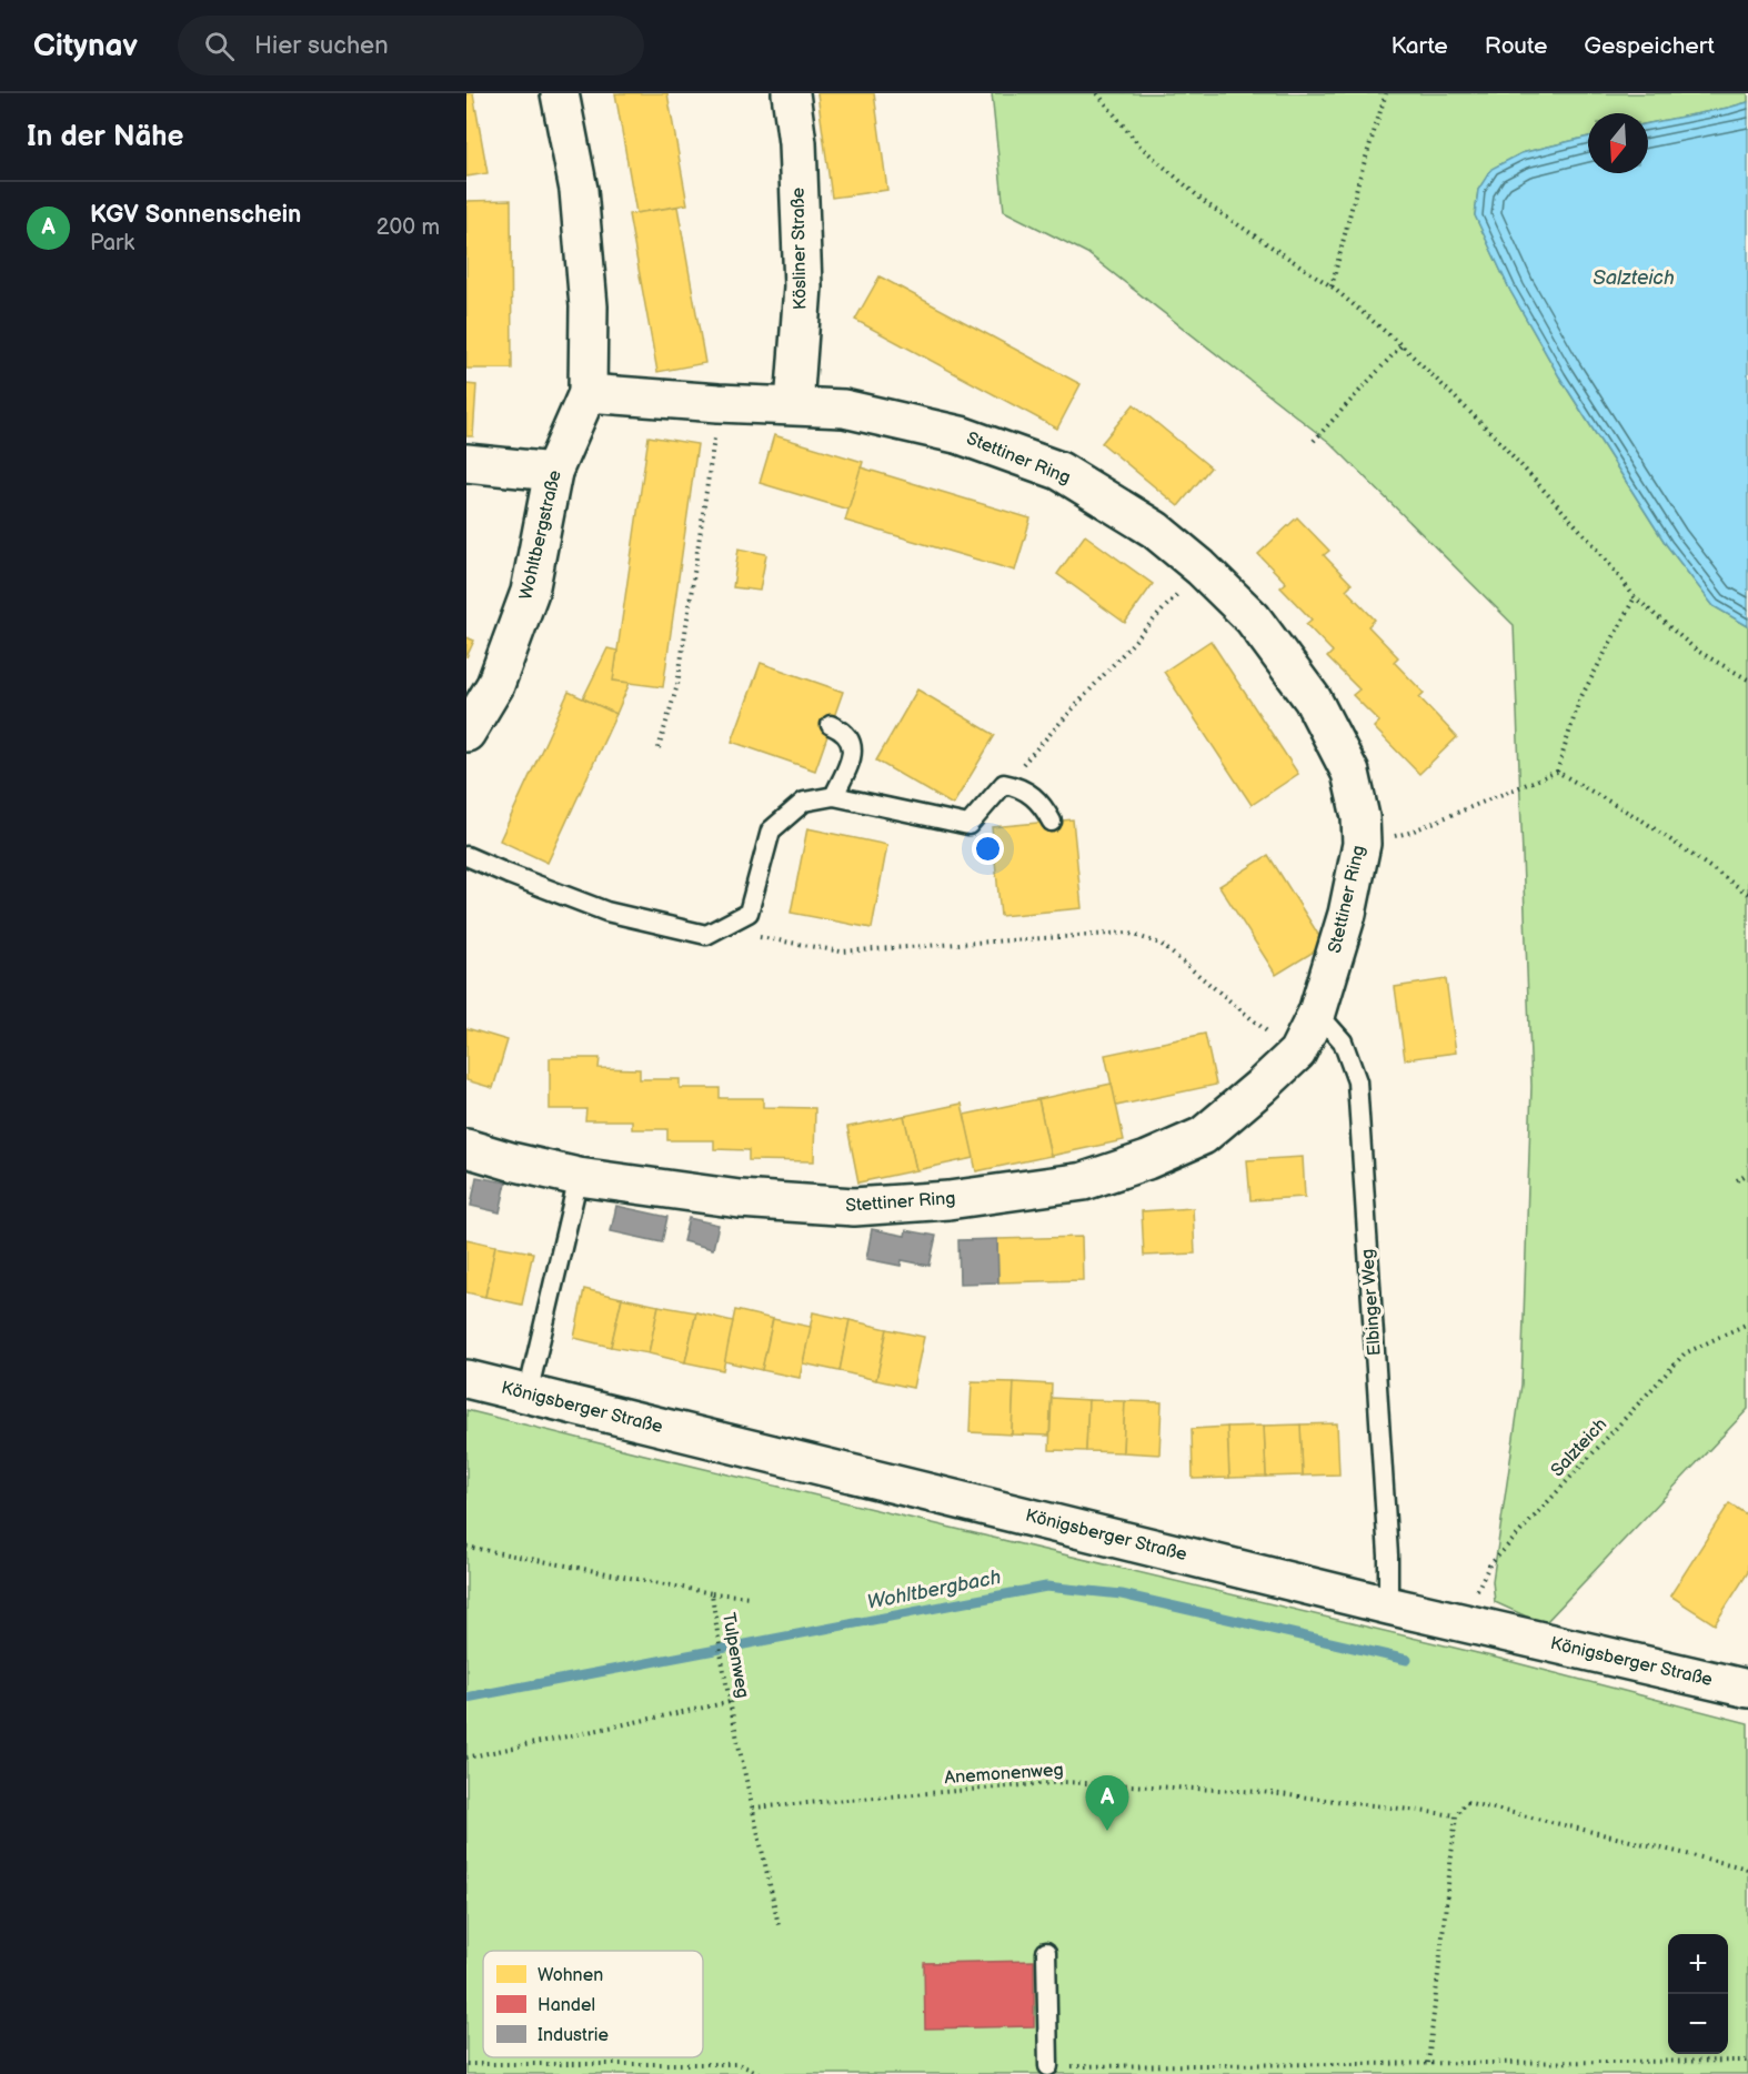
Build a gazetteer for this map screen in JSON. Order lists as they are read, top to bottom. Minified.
{"streets":{"street":["Kösliner Straße","Stettiner Ring","Wohltbergstraße","Königsberger Straße"],"lane":["Elbinger Weg"],"path":["Salzteich","Tulpenweg","Anemonenweg"]},"crossings":[["Kösliner Straße","Stettiner Ring"],["Stettiner Ring","Wohltbergstraße"],["Stettiner Ring","Elbinger Weg"],["Elbinger Weg","Königsberger Straße"],["Königsberger Straße","Salzteich"],["Tulpenweg","Anemonenweg"]],"water":["Salzteich","Wohltbergbach"],"legend":["Wohnen","Handel","Industrie"],"north":"bottom","page":{"header":"Citynav","search":"Hier suchen","nav":["Karte","Route","Gespeichert"],"heading":"In der Nähe","list":[{"mark":"A","name":"KGV Sonnenschein","note":"Park","value":"200 m"}],"pins":"A","map_buttons":["+","−"]}}
